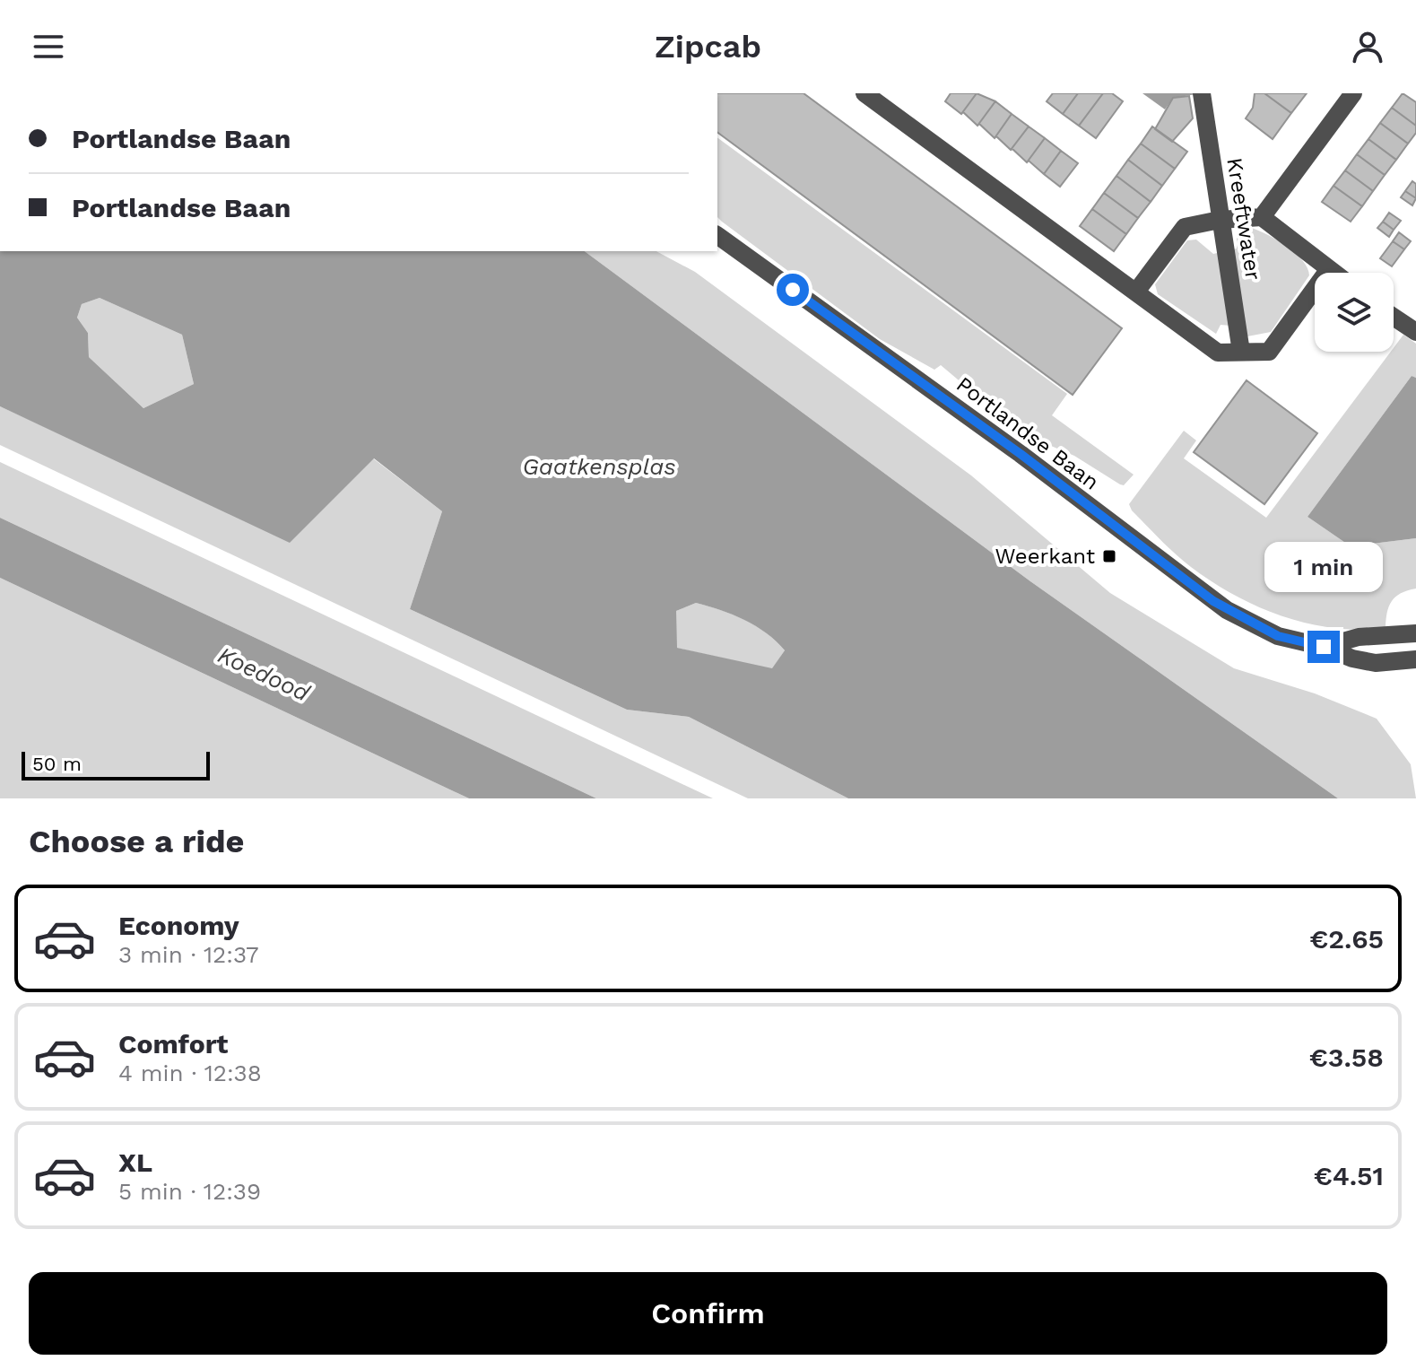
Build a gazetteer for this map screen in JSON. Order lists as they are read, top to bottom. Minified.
{"streets":{"street":["Kreeftwater","Portlandse Baan"]},"water":["Gaatkensplas","Koedood"],"places":{"transit":["Weerkant"]},"scale_bar":"50 m","page":{"header":"Zipcab","banner":["Portlandse Baan","Portlandse Baan"],"bubble":"1 min","scale":"50 m","heading":"Choose a ride","list":[{"name":"Economy","note":"3 min · 12:37","value":"€2.65"},{"name":"Comfort","note":"4 min · 12:38","value":"€3.58"},{"name":"XL","note":"5 min · 12:39","value":"€4.51"}],"buttons":"Confirm"}}
